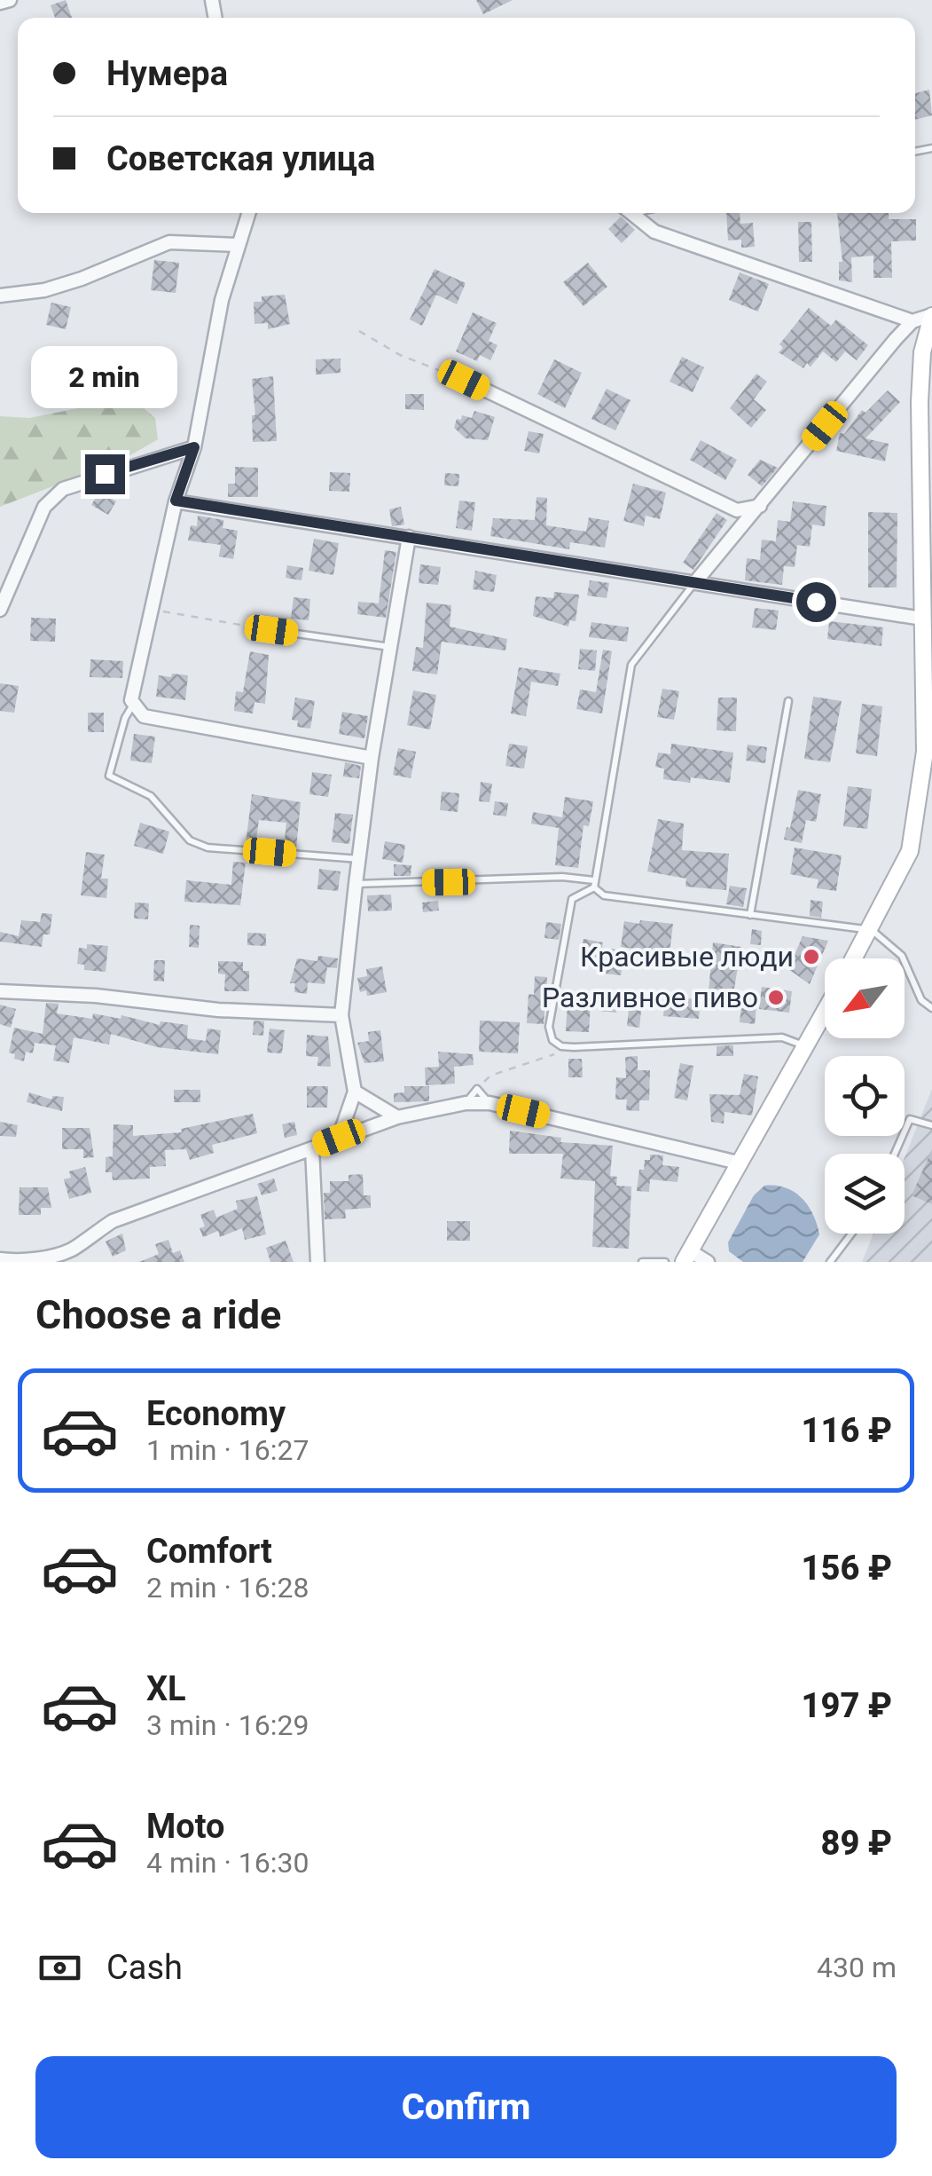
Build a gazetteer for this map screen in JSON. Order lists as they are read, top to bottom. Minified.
{"places":["Красивые люди","Разливное пиво"],"north":"bottom left","page":{"banner":["Нумера","Советская улица"],"bubble":"2 min","heading":"Choose a ride","list":[{"name":"Economy","note":"1 min · 16:27","value":"116 ₽"},{"name":"Comfort","note":"2 min · 16:28","value":"156 ₽"},{"name":"XL","note":"3 min · 16:29","value":"197 ₽"},{"name":"Moto","note":"4 min · 16:30","value":"89 ₽"}],"pay":["Cash","430 m"],"buttons":"Confirm"}}
